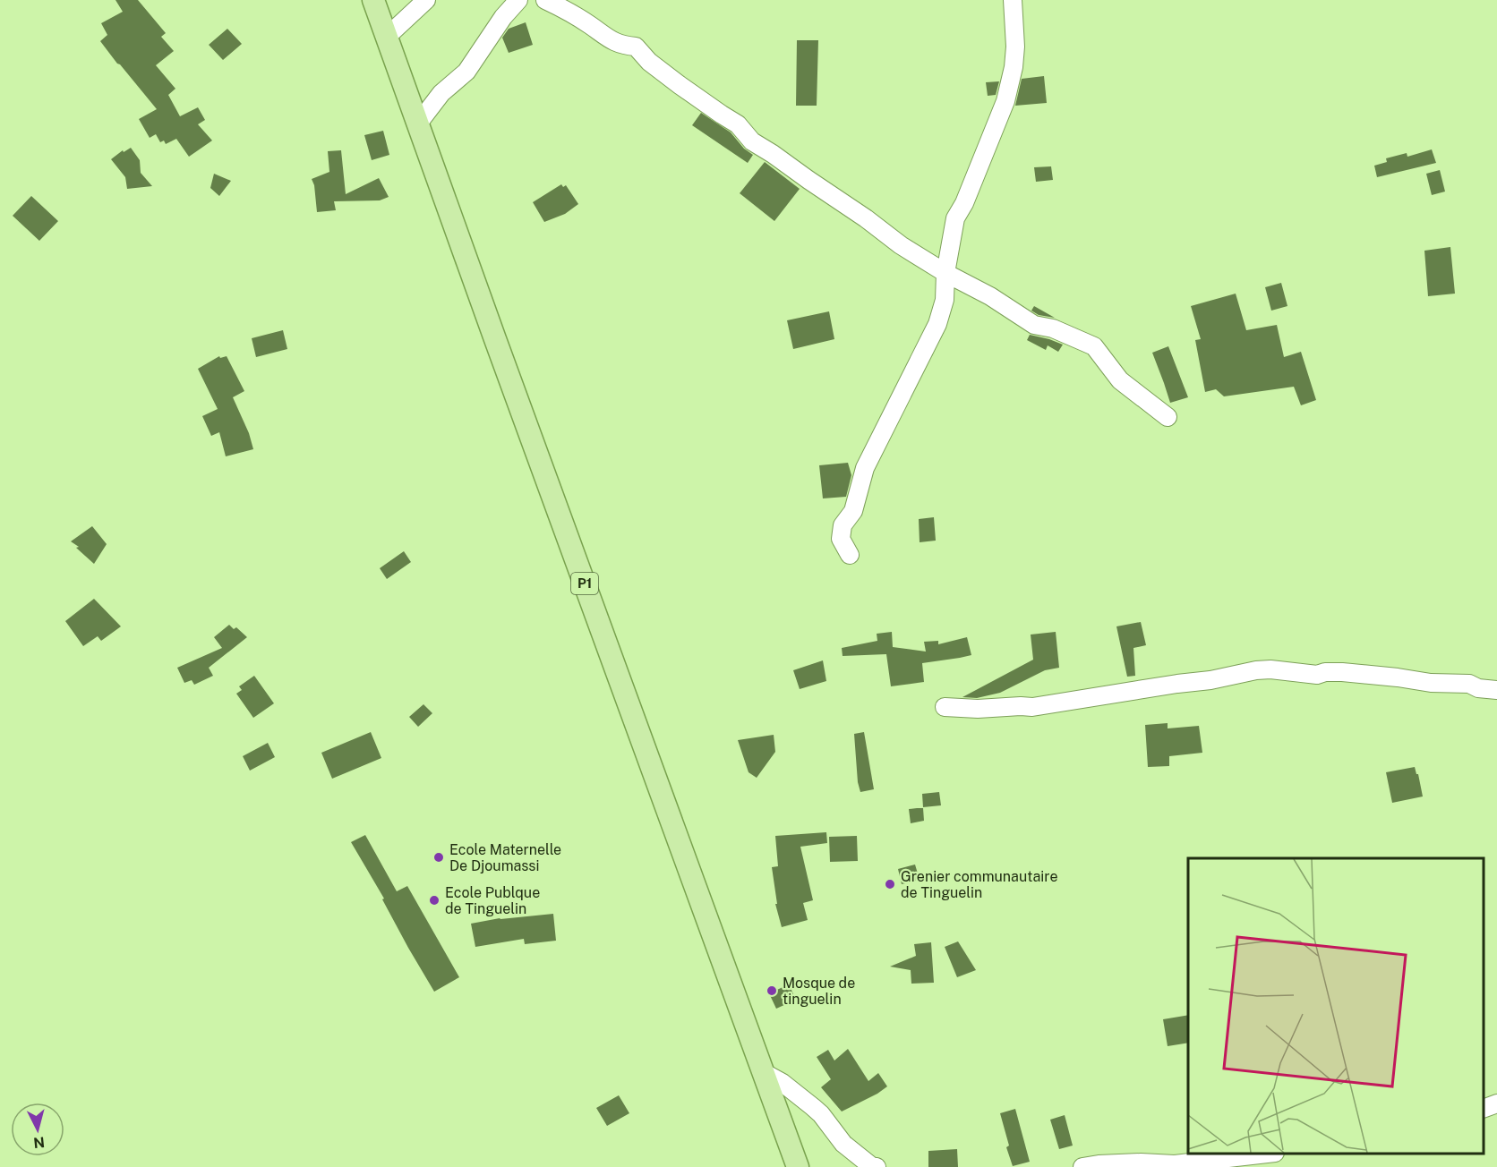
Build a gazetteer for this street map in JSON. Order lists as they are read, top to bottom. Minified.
{"streets":{"main road":["P1"]},"places":["Ecole Maternelle De Djoumassi","Grenier communautaire de Tinguelin","Ecole Publque de Tinguelin","Mosque de tinguelin"],"north":"bottom"}
